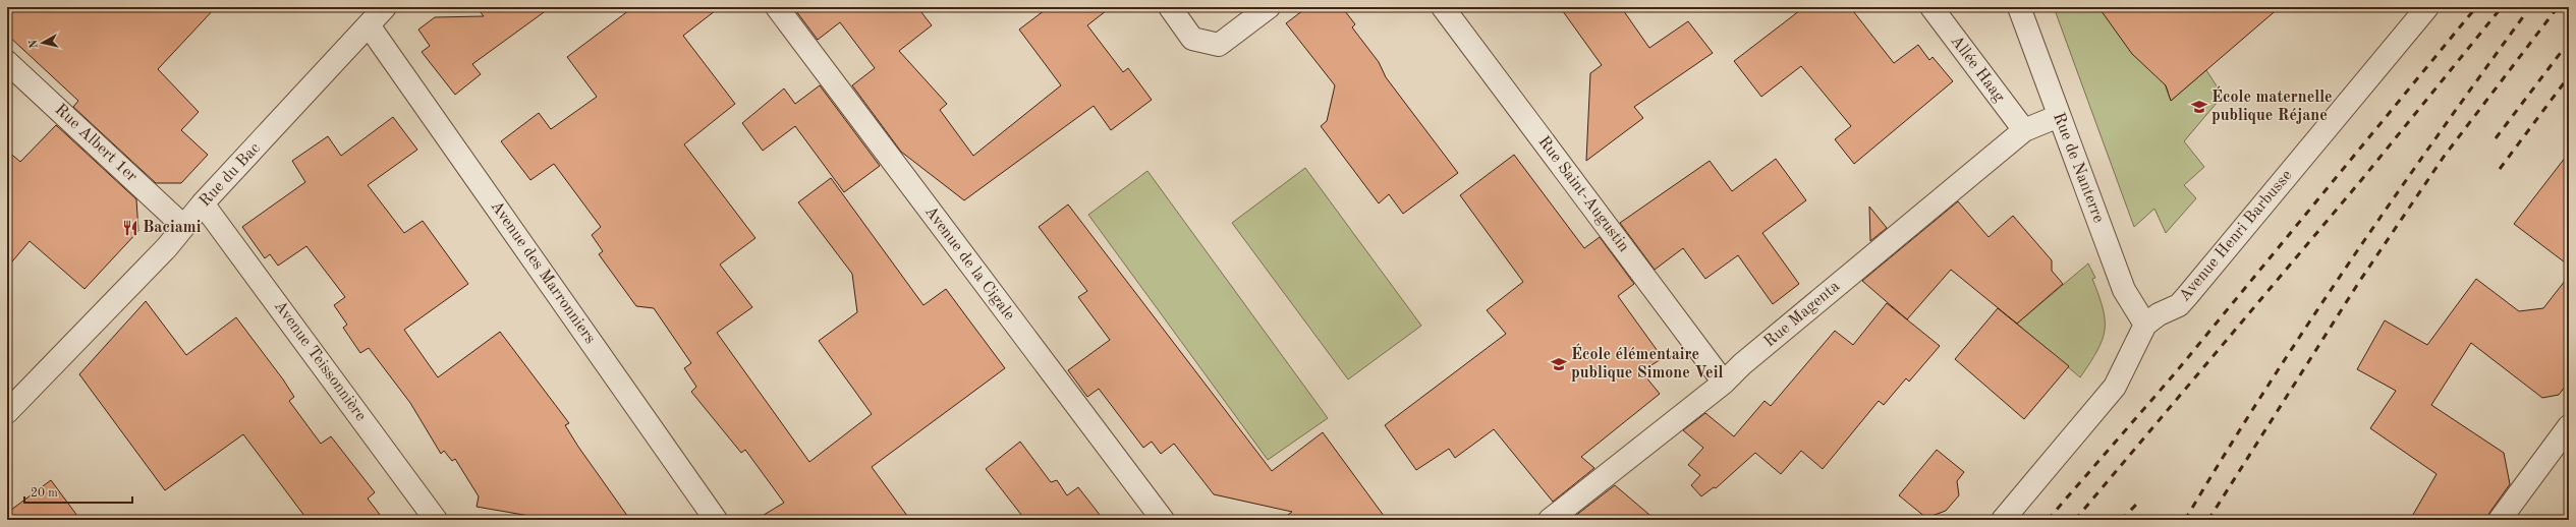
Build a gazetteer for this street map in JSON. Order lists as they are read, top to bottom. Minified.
{"streets":{"street":["Allée Haag","Rue Albert 1er","Rue de Nanterre","Rue du Bac","Rue Saint-Augustin","Avenue Henri Barbusse","Avenue de la Cigale","Avenue des Marronniers","Rue Magenta","Avenue Teissonnière"]},"crossings":[["Allée Haag","Rue Magenta"],["Rue Albert 1er","Rue du Bac"],["Rue de Nanterre","Avenue Henri Barbusse"],["Rue de Nanterre","Rue Magenta"],["Rue du Bac","Avenue des Marronniers"],["Rue du Bac","Avenue Teissonnière"],["Rue Saint-Augustin","Rue Magenta"]],"places":{"school or university":["École maternelle publique Réjane","École élémentaire publique Simone Veil"],"restaurant":["Baciami"]},"scale_bar":"20 m","north":"left"}
